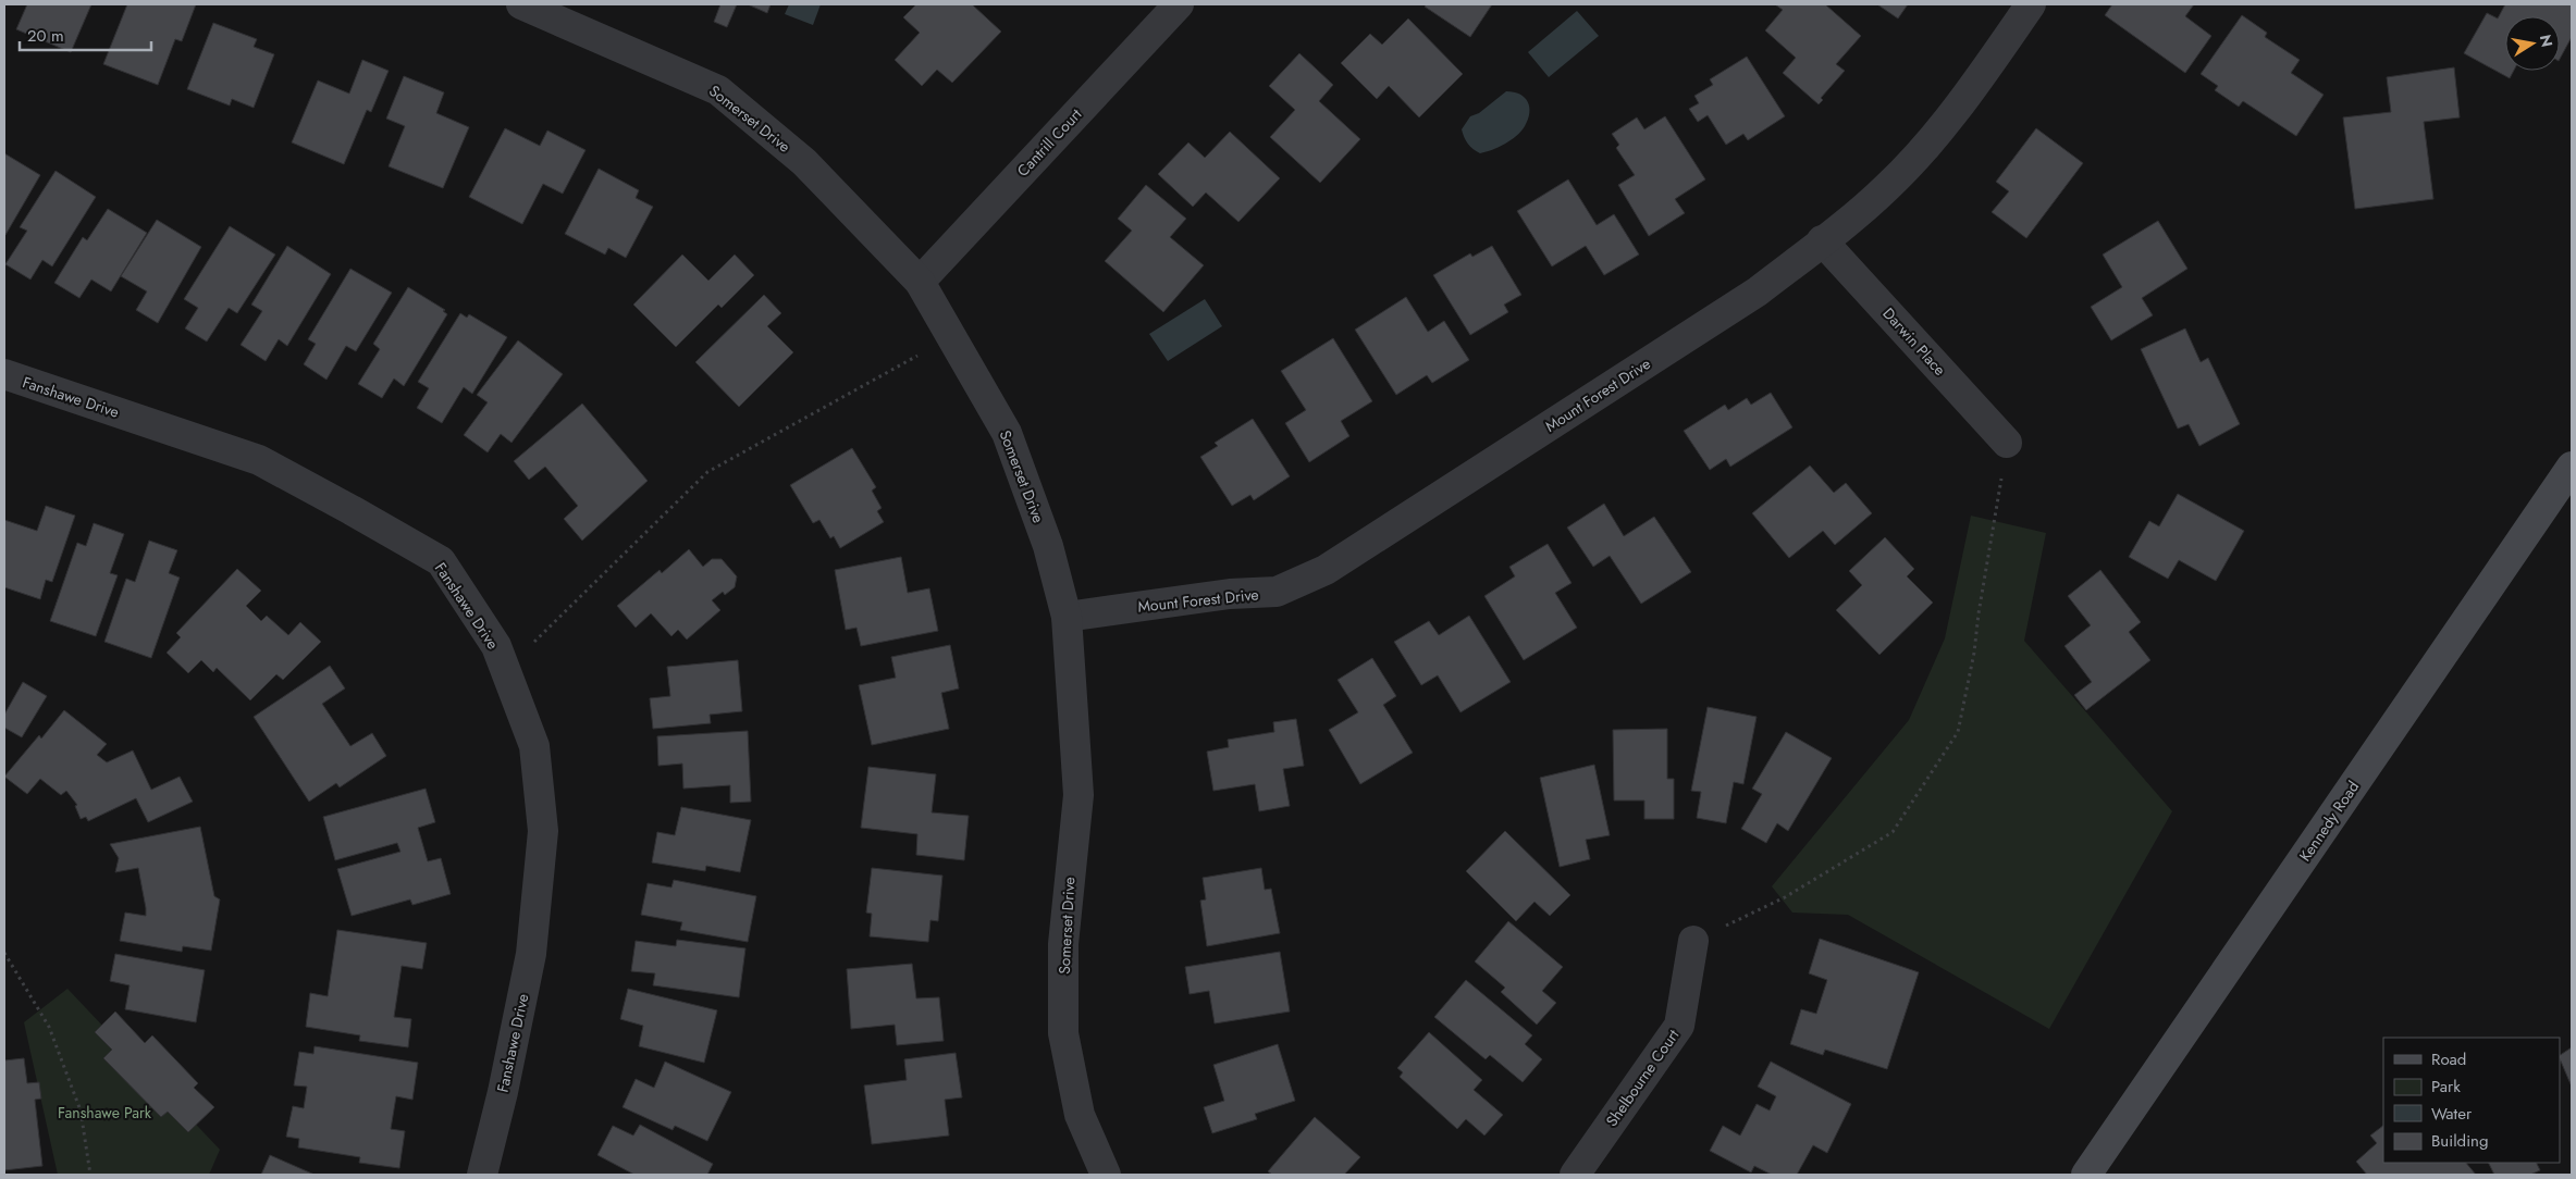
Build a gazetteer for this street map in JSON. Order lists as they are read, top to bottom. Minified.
{"streets":{"main road":["Kennedy Road"],"street":["Somerset Drive","Cantrill Court","Darwin Place","Mount Forest Drive","Fanshawe Drive","Shelbourne Court"]},"crossings":[["Somerset Drive","Cantrill Court"],["Somerset Drive","Mount Forest Drive"],["Darwin Place","Mount Forest Drive"]],"parks":["Fanshawe Park"],"legend":["Road","Park","Water","Building"],"scale_bar":"20 m","north":"right"}
